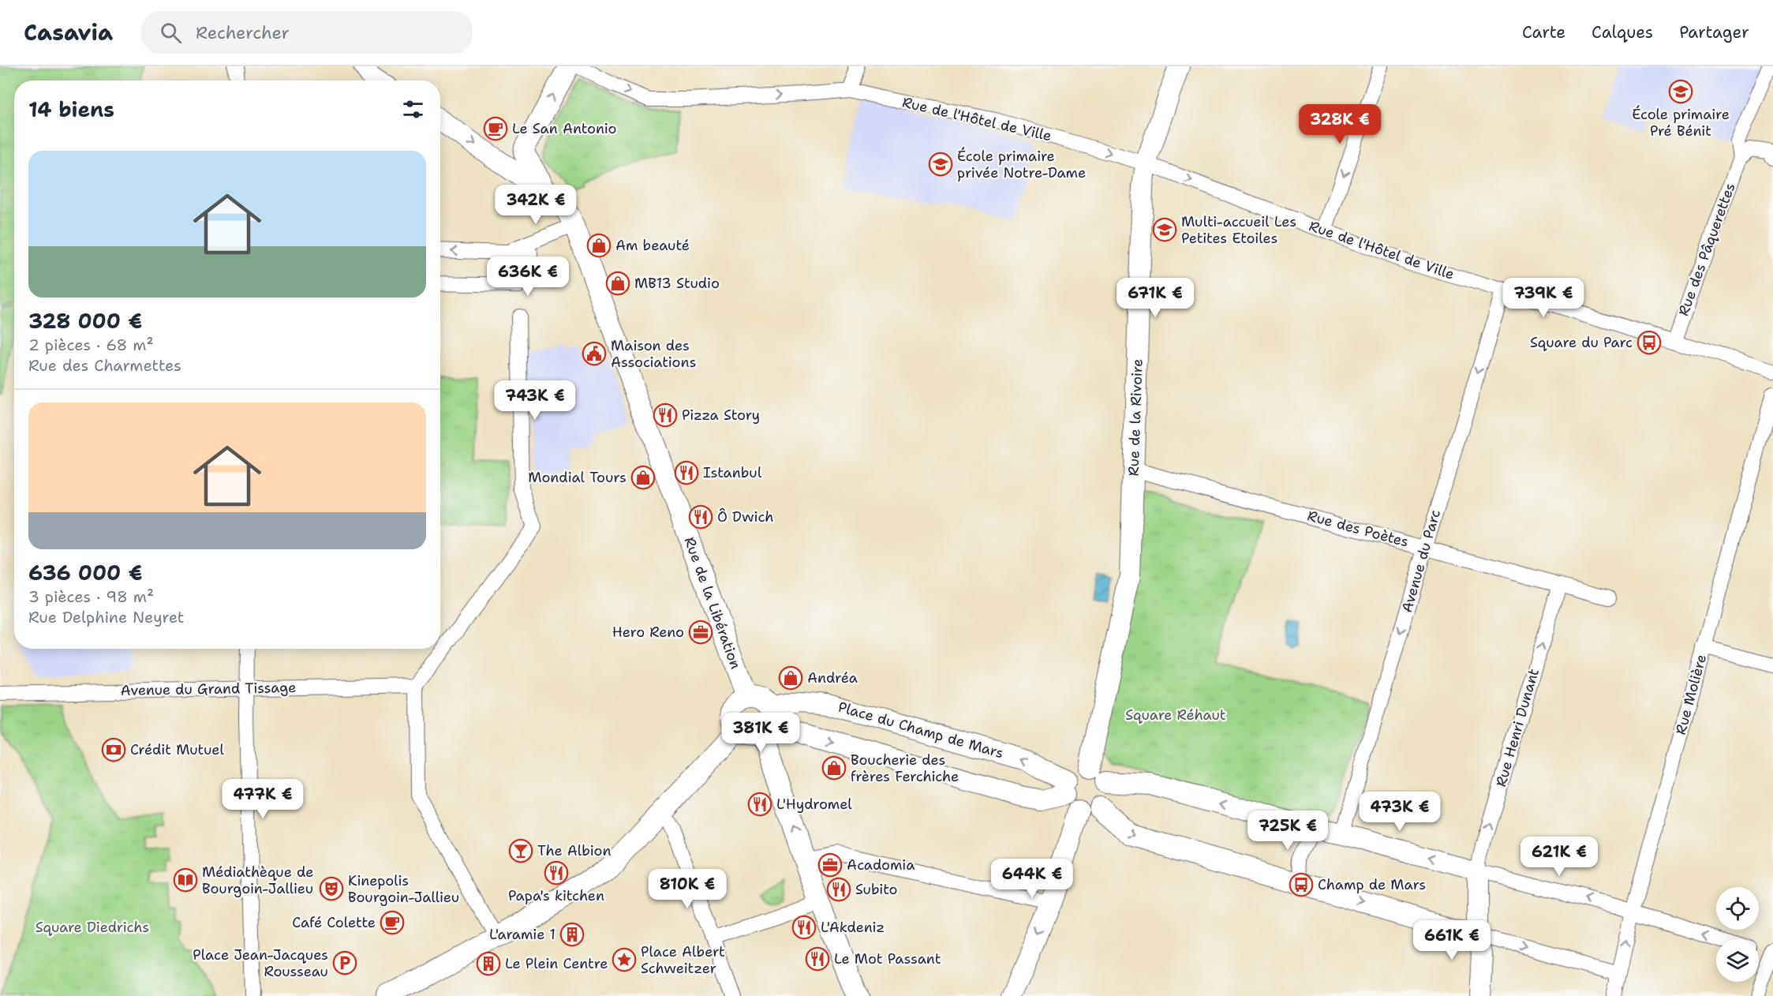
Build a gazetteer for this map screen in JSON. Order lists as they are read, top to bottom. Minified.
{"streets":{"street":["Rue de l'Hôtel de Ville","Rue des Pâquerettes","Rue de la Rivoire","Rue des Poètes","Avenue du Parc","Rue de la Libération","Avenue du Grand Tissage","Rue Molière","Rue Henri Dunant","Place du Champ de Mars"]},"crossings":[["Rue de l'Hôtel de Ville","Rue des Pâquerettes"],["Rue de l'Hôtel de Ville","Rue de la Rivoire"],["Rue de l'Hôtel de Ville","Avenue du Parc"],["Rue de la Rivoire","Rue des Poètes"],["Rue de la Rivoire","Place du Champ de Mars"],["Rue des Poètes","Avenue du Parc"],["Rue des Poètes","Rue Henri Dunant"],["Rue de la Libération","Place du Champ de Mars"]],"one_way":["Rue de l'Hôtel de Ville","Avenue du Parc","Rue Henri Dunant"],"parks":["Square Réhaut","Square Diedrichs"],"places":{"school or university":["École primaire Pré Bénit","École primaire privée Notre-Dame","Multi-accueil Les Petites Etoiles"],"cafe":["Le San Antonio","Café Colette"],"shop":["Am beauté","MB13 Studio","Mondial Tours","Andréa","Boucherie des frères Ferchiche"],"bus stop":["Square du Parc","Champ de Mars"],"public building":["Maison des Associations"],"restaurant":["Pizza Story","Istanbul","Ô Dwich","L'Hydromel","Papa's kitchen","Subito","L'Akdeniz","Le Mot Passant"],"office":["Hero Reno","Acadomia"],"bank":["Crédit Mutuel"],"bar":["The Albion"],"library":["Médiathèque de Bourgoin-Jallieu"],"theatre":["Kinepolis Bourgoin-Jallieu"],"building":["L'aramie 1","Le Plein Centre"],"place":["Place Albert Schweitzer"],"parking":["Place Jean-Jacques Rousseau"]},"page":{"header":"Casavia","search":"Rechercher","nav":["Carte","Calques","Partager"],"heading":"14 biens","price":["328K €","342K €","636K €","671K €","739K €","743K €","381K €","477K €","473K €","725K €","621K €","644K €","810K €","661K €"],"list":[{"name":"328 000 €","note":"2 pièces · 68 m² · Rue des Charmettes"},{"name":"636 000 €","note":"3 pièces · 98 m² · Rue Delphine Neyret"}]}}
